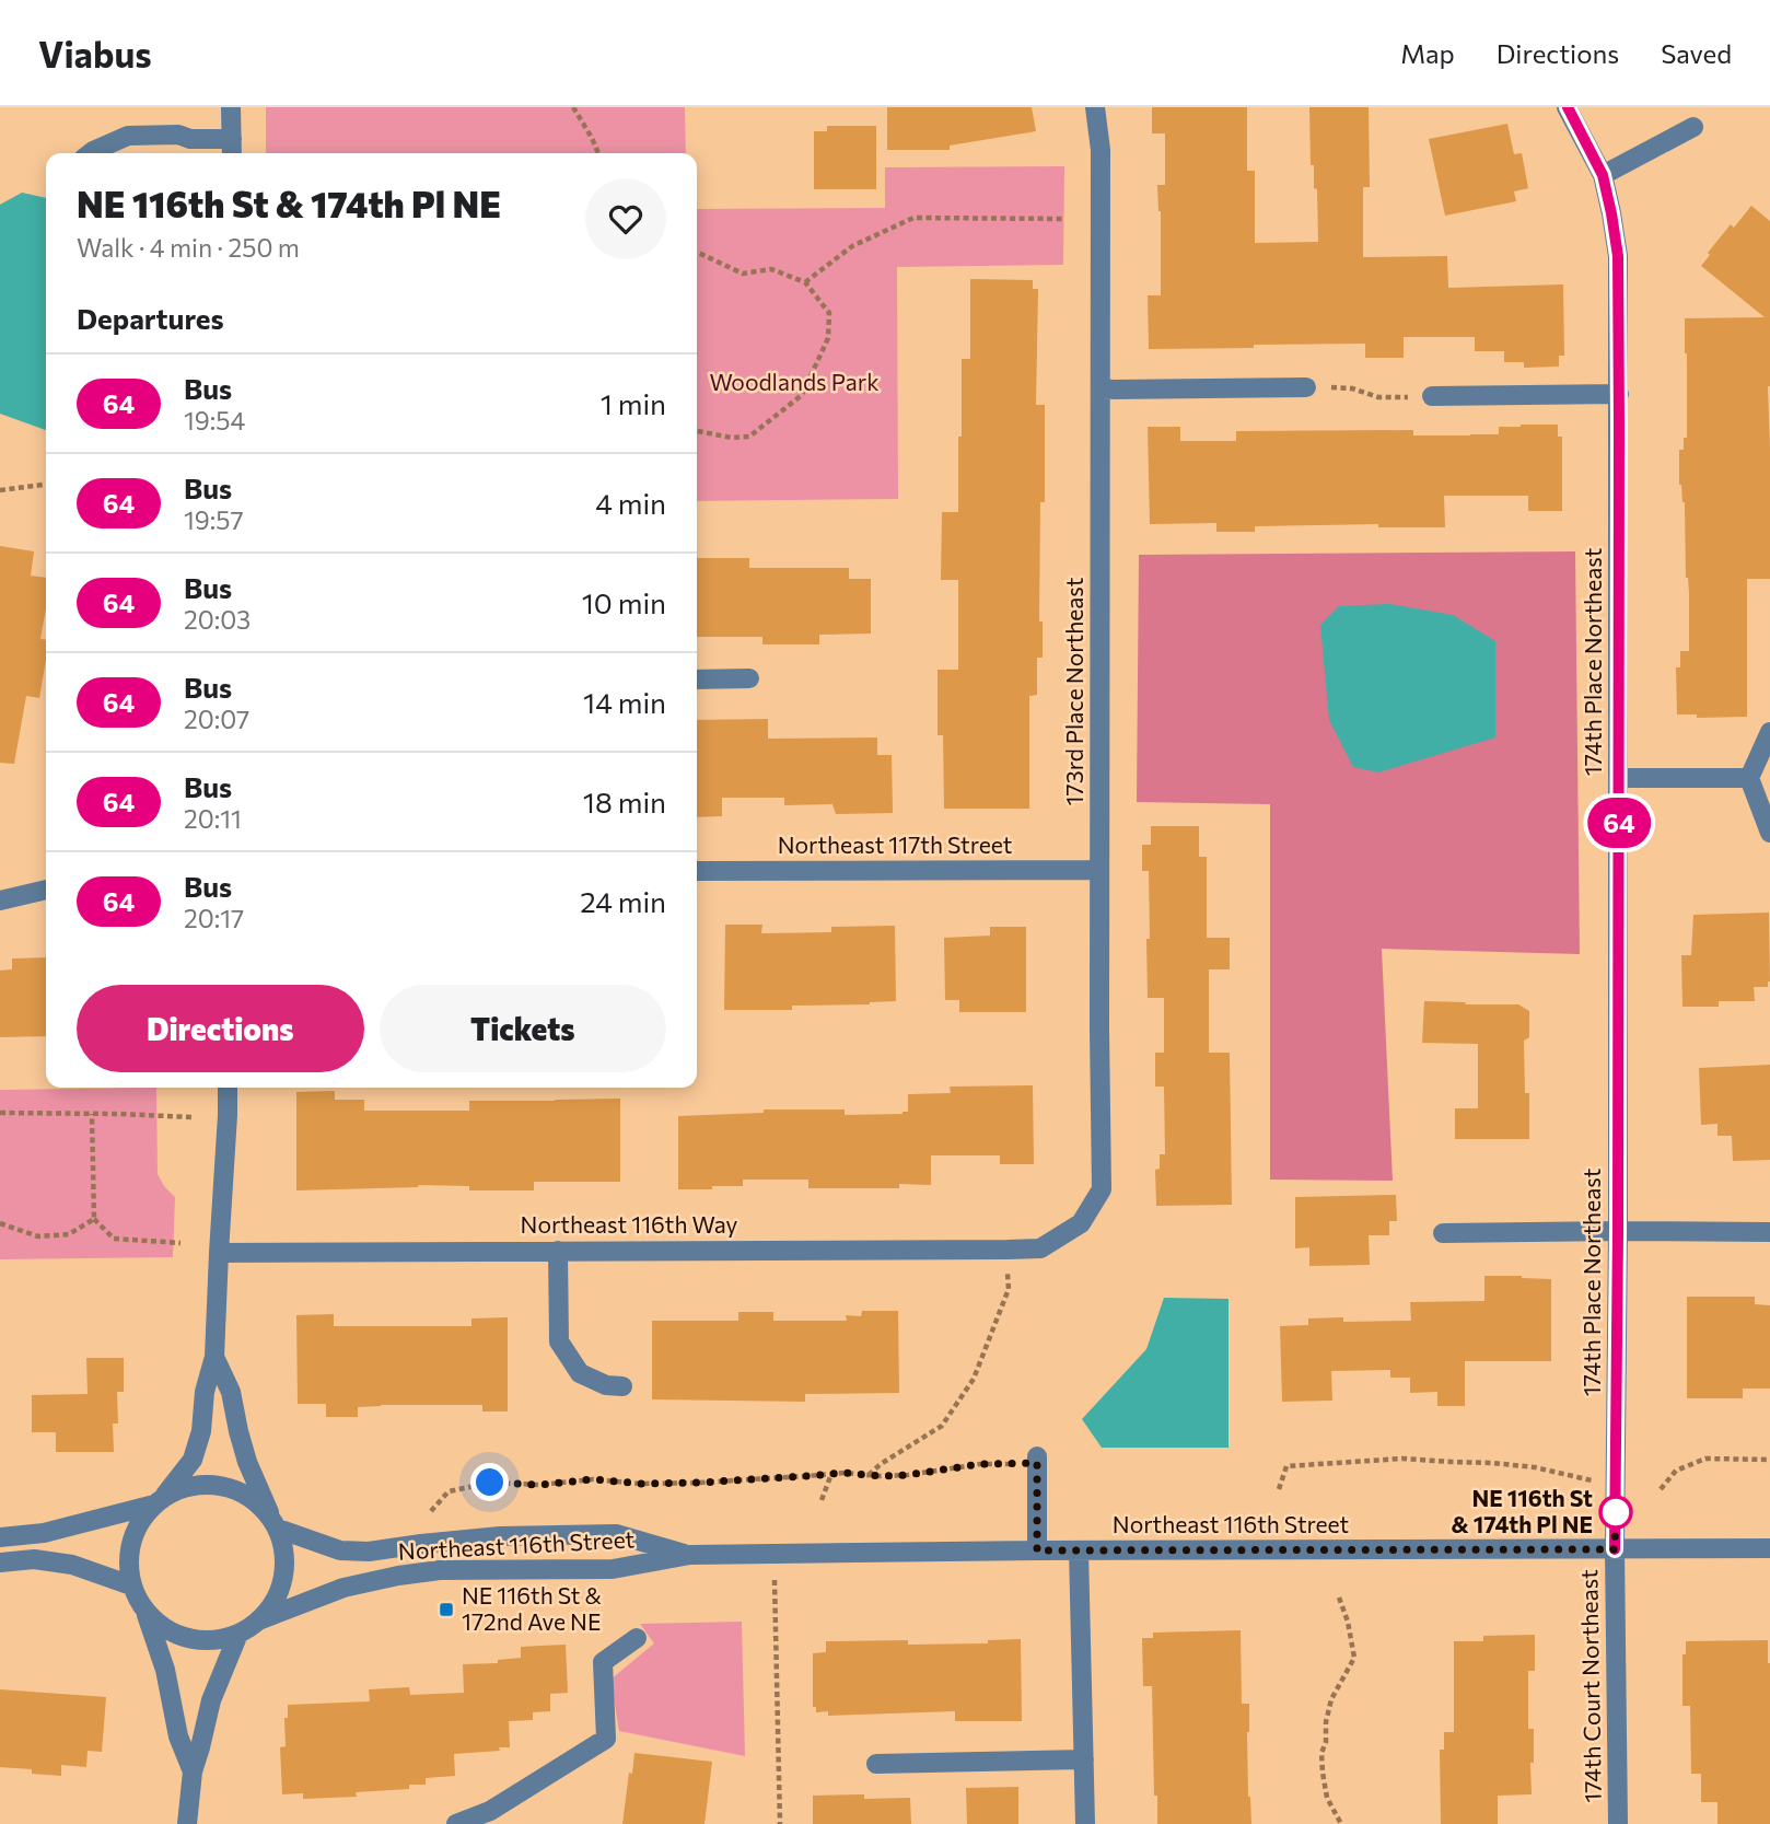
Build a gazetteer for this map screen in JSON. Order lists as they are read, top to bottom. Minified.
{"streets":{"street":["174th Place Northeast","173rd Place Northeast","Northeast 117th Street","Northeast 116th Way","Northeast 116th Street","174th Court Northeast"]},"crossings":[["174th Place Northeast","Northeast 116th Street"],["174th Place Northeast","174th Court Northeast"],["173rd Place Northeast","Northeast 117th Street"],["173rd Place Northeast","Northeast 116th Way"],["Northeast 116th Street","174th Court Northeast"]],"parks":["Woodlands Park"],"places":{"other":["NE 116th St & 174th Pl NE"],"transit":["NE 116th St & 172nd Ave NE"]},"lines":["bus line 64"],"page":{"header":"Viabus","nav":["Map","Directions","Saved"],"on_map":"64","heading":[["NE 116th St & 174th Pl NE","Walk · 4 min · 250 m"],"Departures"],"list":[{"mark":"64","name":"Bus","note":"19:54","value":"1 min"},{"mark":"64","name":"Bus","note":"19:57","value":"4 min"},{"mark":"64","name":"Bus","note":"20:03","value":"10 min"},{"mark":"64","name":"Bus","note":"20:07","value":"14 min"},{"mark":"64","name":"Bus","note":"20:11","value":"18 min"},{"mark":"64","name":"Bus","note":"20:17","value":"24 min"}],"buttons":["Directions","Tickets"]}}
